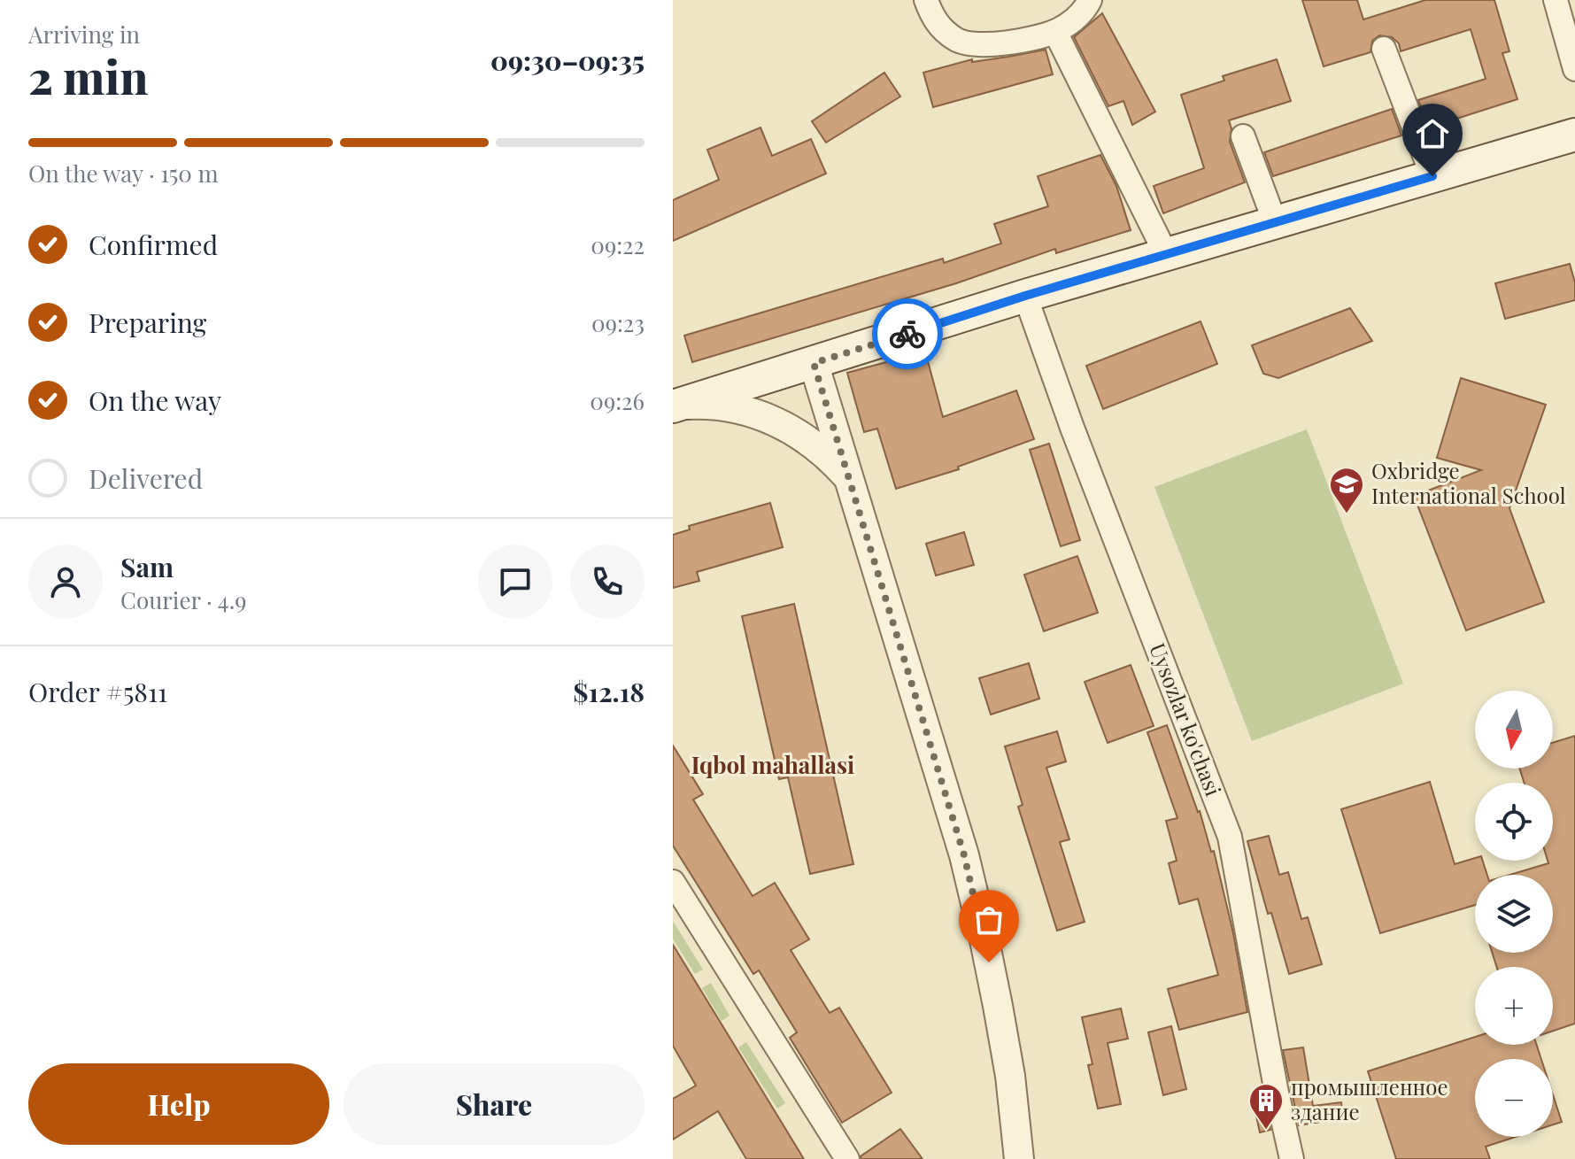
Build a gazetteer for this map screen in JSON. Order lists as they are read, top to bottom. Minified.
{"streets":{"street":["Uysozlar ko'chasi"]},"districts":["Iqbol mahallasi"],"places":{"school or university":["Oxbridge International School"],"building":["промышленное здание"]},"north":"bottom","page":{"heading":["2 min","Arriving in","09:30–09:35"],"panel":["Sam","Courier · 4.9","Order #5811","$12.18"],"bar":"On the way · 150 m","list":[["Confirmed","09:22"],["Preparing","09:23"],["On the way","09:26"],"Delivered"],"map_buttons":["+","−"],"buttons":["Help","Share"]}}
